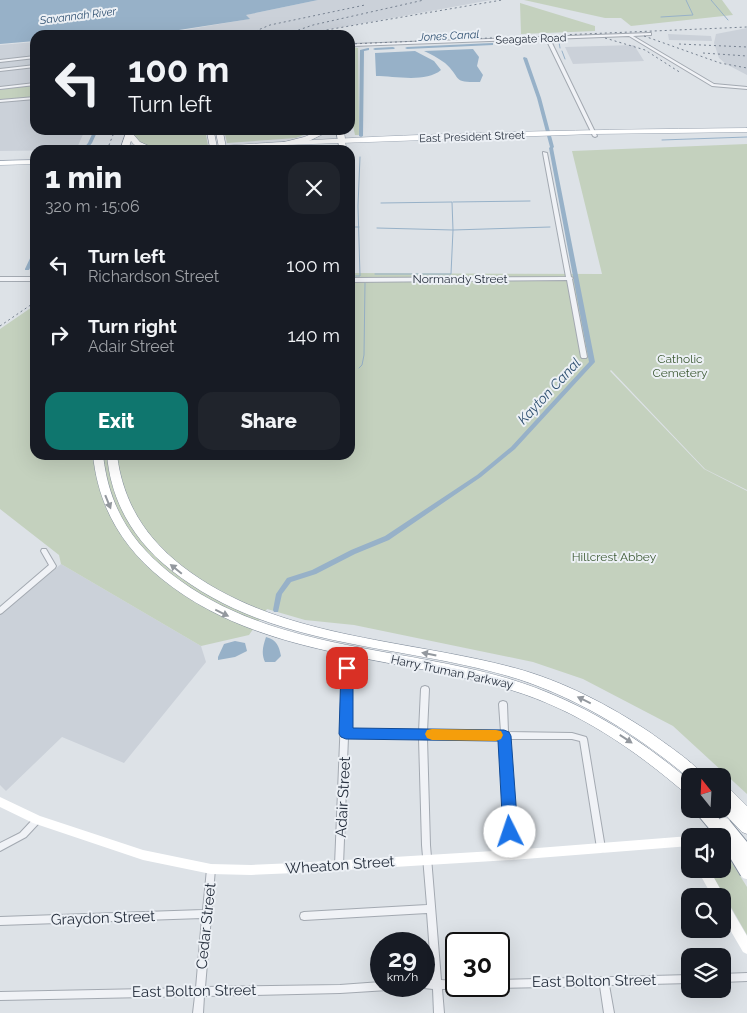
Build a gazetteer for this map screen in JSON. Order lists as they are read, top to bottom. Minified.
{"streets":{"highway":["Harry Truman Parkway"],"main road":["East President Street","Wheaton Street"],"street":["Seagate Road","Normandy Street","Adair Street","Graydon Street","Cedar Street","East Bolton Street"]},"crossings":[["Adair Street","Wheaton Street"],["Wheaton Street","Cedar Street"],["Graydon Street","Cedar Street"],["Cedar Street","East Bolton Street"]],"water":["Savannah River","Jones Canal","Kayton Canal"],"parks":["Catholic Cemetery","Hillcrest Abbey"],"north":"top","page":{"turn":["100 m","Turn left"],"heading":["1 min","320 m · 15:06"],"list":[{"name":"Turn left","note":"Richardson Street","value":"100 m"},{"name":"Turn right","note":"Adair Street","value":"140 m"}],"buttons":["Exit","Share"],"speed":"29 km/h","limit":"30"}}
